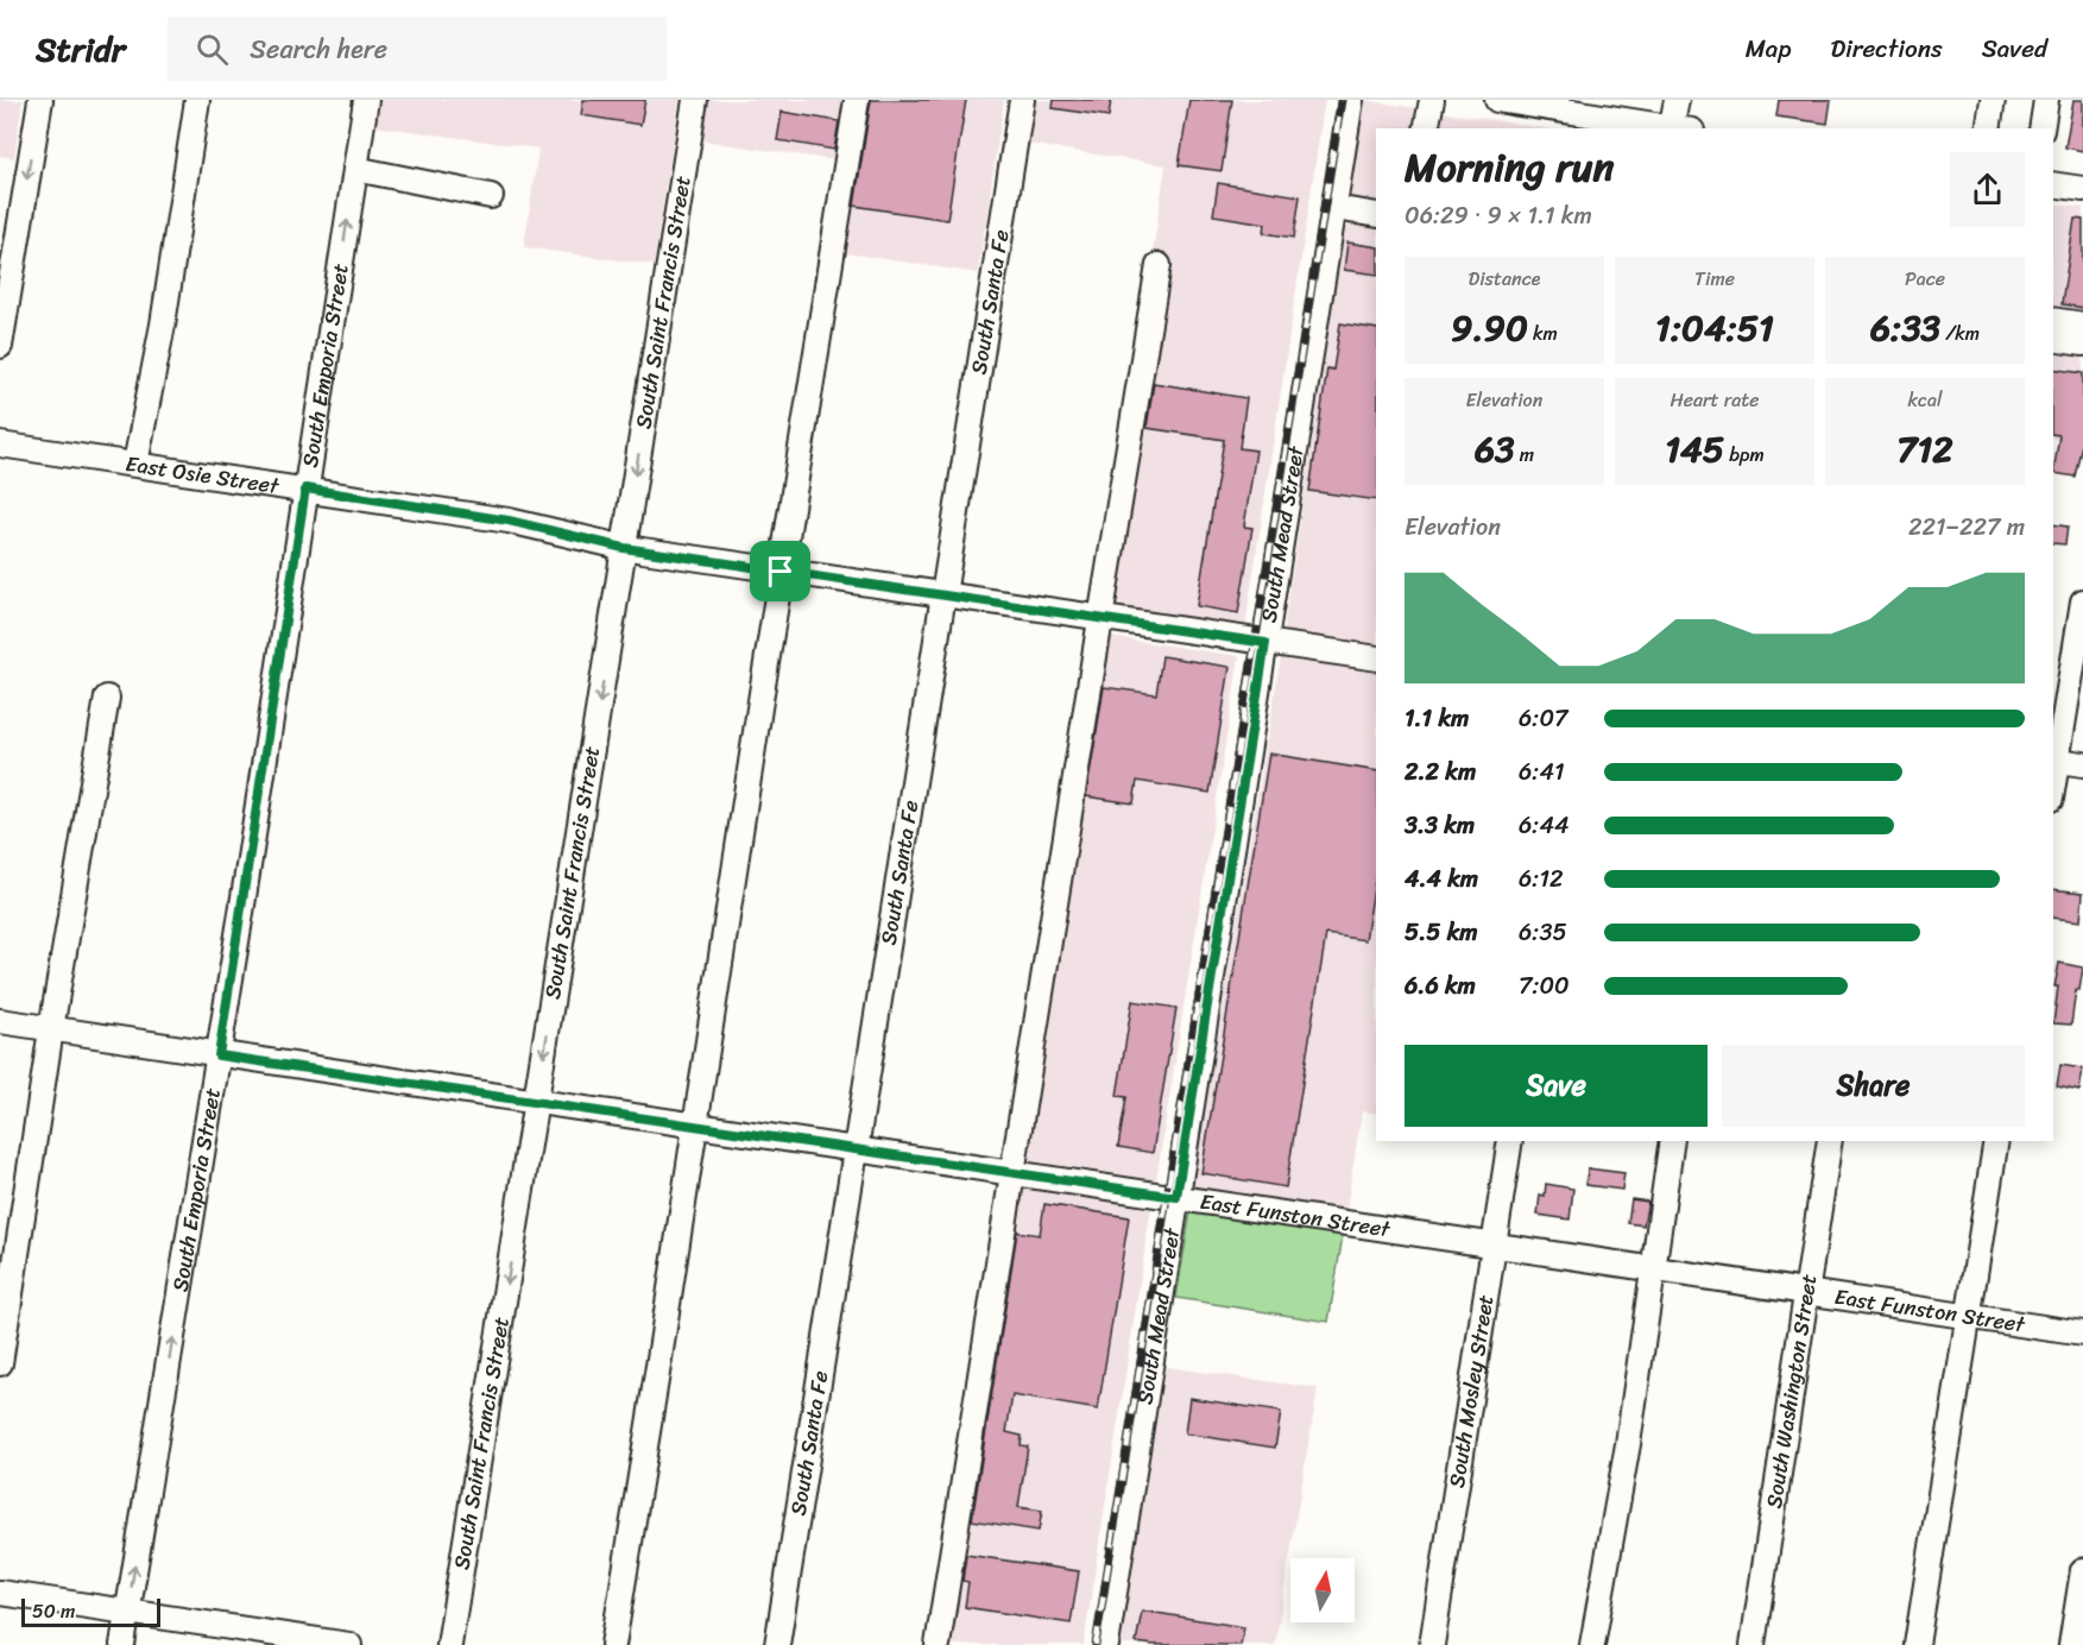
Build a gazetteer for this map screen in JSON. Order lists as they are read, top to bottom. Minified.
{"streets":{"street":["South Saint Francis Street","South Santa Fe","South Emporia Street","East Osie Street","South Mead Street","East Funston Street","South Mosley Street","South Washington Street"]},"crossings":[["South Saint Francis Street","East Osie Street"],["South Saint Francis Street","East Funston Street"],["South Santa Fe","East Osie Street"],["South Santa Fe","East Funston Street"],["South Emporia Street","East Osie Street"],["South Emporia Street","East Funston Street"],["East Osie Street","South Mead Street"],["South Mead Street","East Funston Street"],["East Funston Street","South Mosley Street"],["East Funston Street","South Washington Street"]],"scale_bar":"50 m","north":"top","page":{"header":"Stridr","search":"Search here","nav":["Map","Directions","Saved"],"heading":["Morning run","06:29 · 9 × 1.1 km"],"stats":[["Distance","9.90 km"],["Time","1:04:51"],["Pace","6:33 /km"],["Elevation","63 m"],["Heart rate","145 bpm"],["kcal","712"]],"chart":["Elevation","221–227 m"],"list":[{"name":"1.1 km","note":"6:07"},{"name":"2.2 km","note":"6:41"},{"name":"3.3 km","note":"6:44"},{"name":"4.4 km","note":"6:12"},{"name":"5.5 km","note":"6:35"},{"name":"6.6 km","note":"7:00"}],"buttons":["Save","Share"],"scale":"50 m"}}
